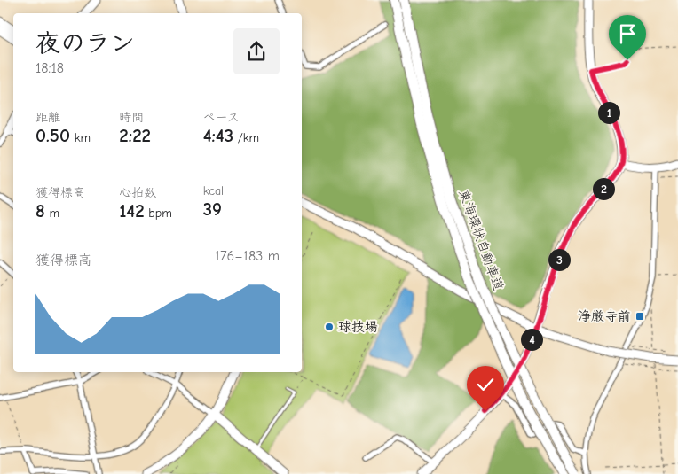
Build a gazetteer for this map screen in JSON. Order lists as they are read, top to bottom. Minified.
{"streets":{"highway":["東海環状自動車道"]},"places":{"transit":["浄厳寺前"],"other":["球技場"]},"page":{"heading":["夜のラン","18:18"],"stats":[["距離","0.50 km"],["時間","2:22"],["ペース","4:43 /km"],["獲得標高","8 m"],["心拍数","142 bpm"],["kcal","39"]],"pins":["1","2","3","4"],"chart":["獲得標高","176–183 m"]}}
